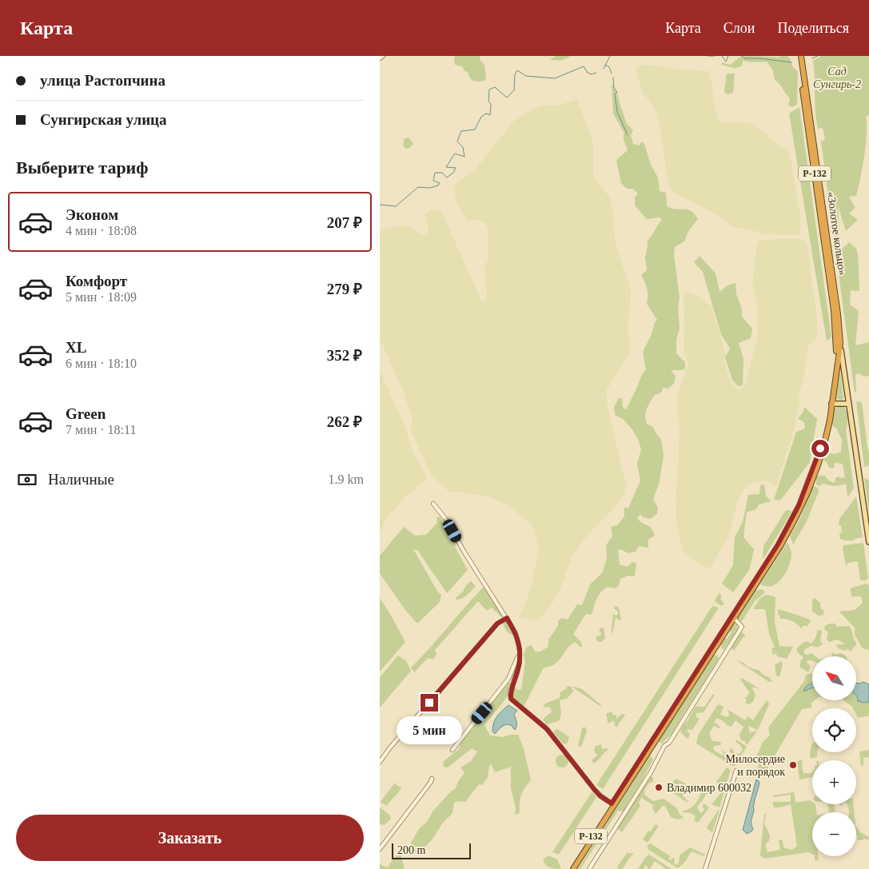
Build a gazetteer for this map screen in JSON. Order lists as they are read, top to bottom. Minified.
{"streets":{"highway":["Р-132","«Золотое кольцо»"]},"crossings":[["Р-132","«Золотое кольцо»"]],"parks":["Сад Сунгирь-2"],"places":["Милосердие и порядок","Владимир 600032"],"scale_bar":"200 m","north":"top left","page":{"header":"Карта","nav":["Карта","Слои","Поделиться"],"banner":["улица Растопчина","Сунгирская улица"],"heading":"Выберите тариф","list":[{"name":"Эконом","note":"4 мин · 18:08","value":"207 ₽"},{"name":"Комфорт","note":"5 мин · 18:09","value":"279 ₽"},{"name":"XL","note":"6 мин · 18:10","value":"352 ₽"},{"name":"Green","note":"7 мин · 18:11","value":"262 ₽"}],"pay":["Наличные","1.9 km"],"map_buttons":["+","−"],"bubble":"5 мин","buttons":"Заказать","scale":"200 m"}}
